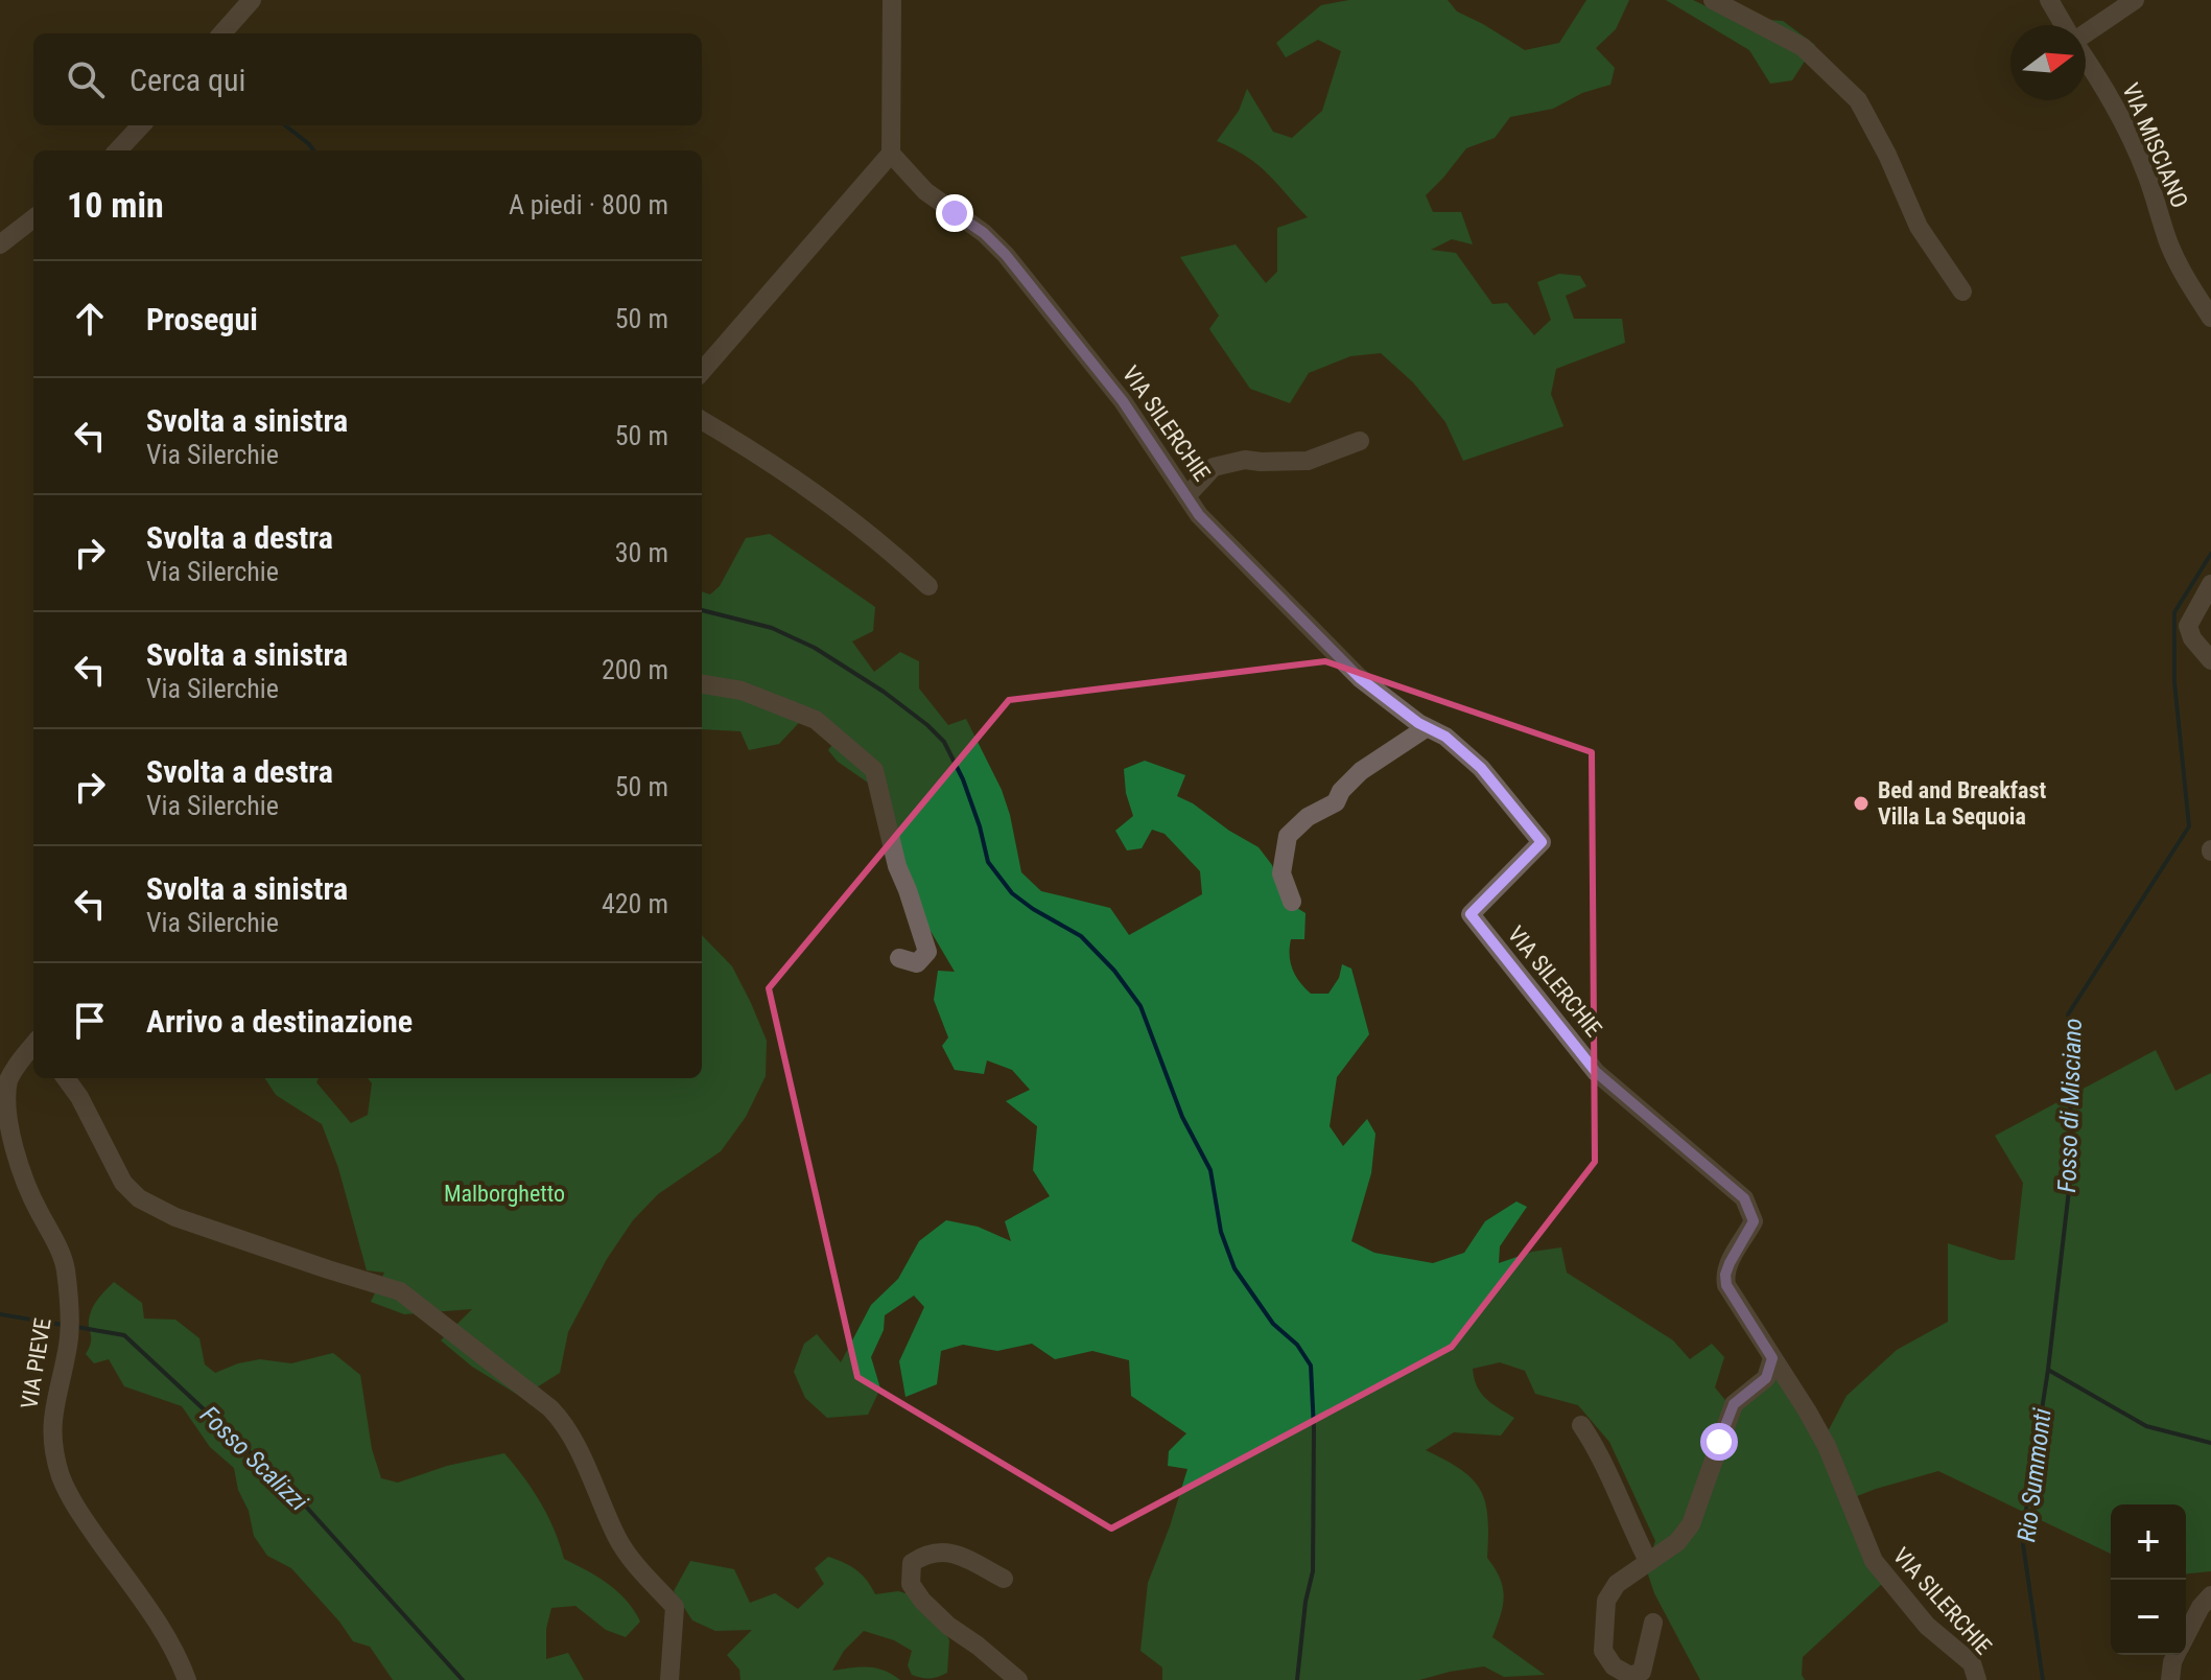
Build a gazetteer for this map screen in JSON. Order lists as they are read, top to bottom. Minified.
{"streets":{"street":["VIA MISCIANO","VIA SILERCHIE","VIA PIEVE"]},"water":["Fosso di Misciano","Fosso Scalizzi","Rio Summonti"],"parks":["Malborghetto"],"places":["Bed and Breakfast Villa La Sequoia"],"north":"right","page":{"search":"Cerca qui","heading":["10 min","A piedi · 800 m"],"list":[["Prosegui","50 m"],["Svolta a sinistra","Via Silerchie","50 m"],["Svolta a destra","Via Silerchie","30 m"],["Svolta a sinistra","Via Silerchie","200 m"],["Svolta a destra","Via Silerchie","50 m"],["Svolta a sinistra","Via Silerchie","420 m"],"Arrivo a destinazione"],"map_buttons":["+","−"]}}
